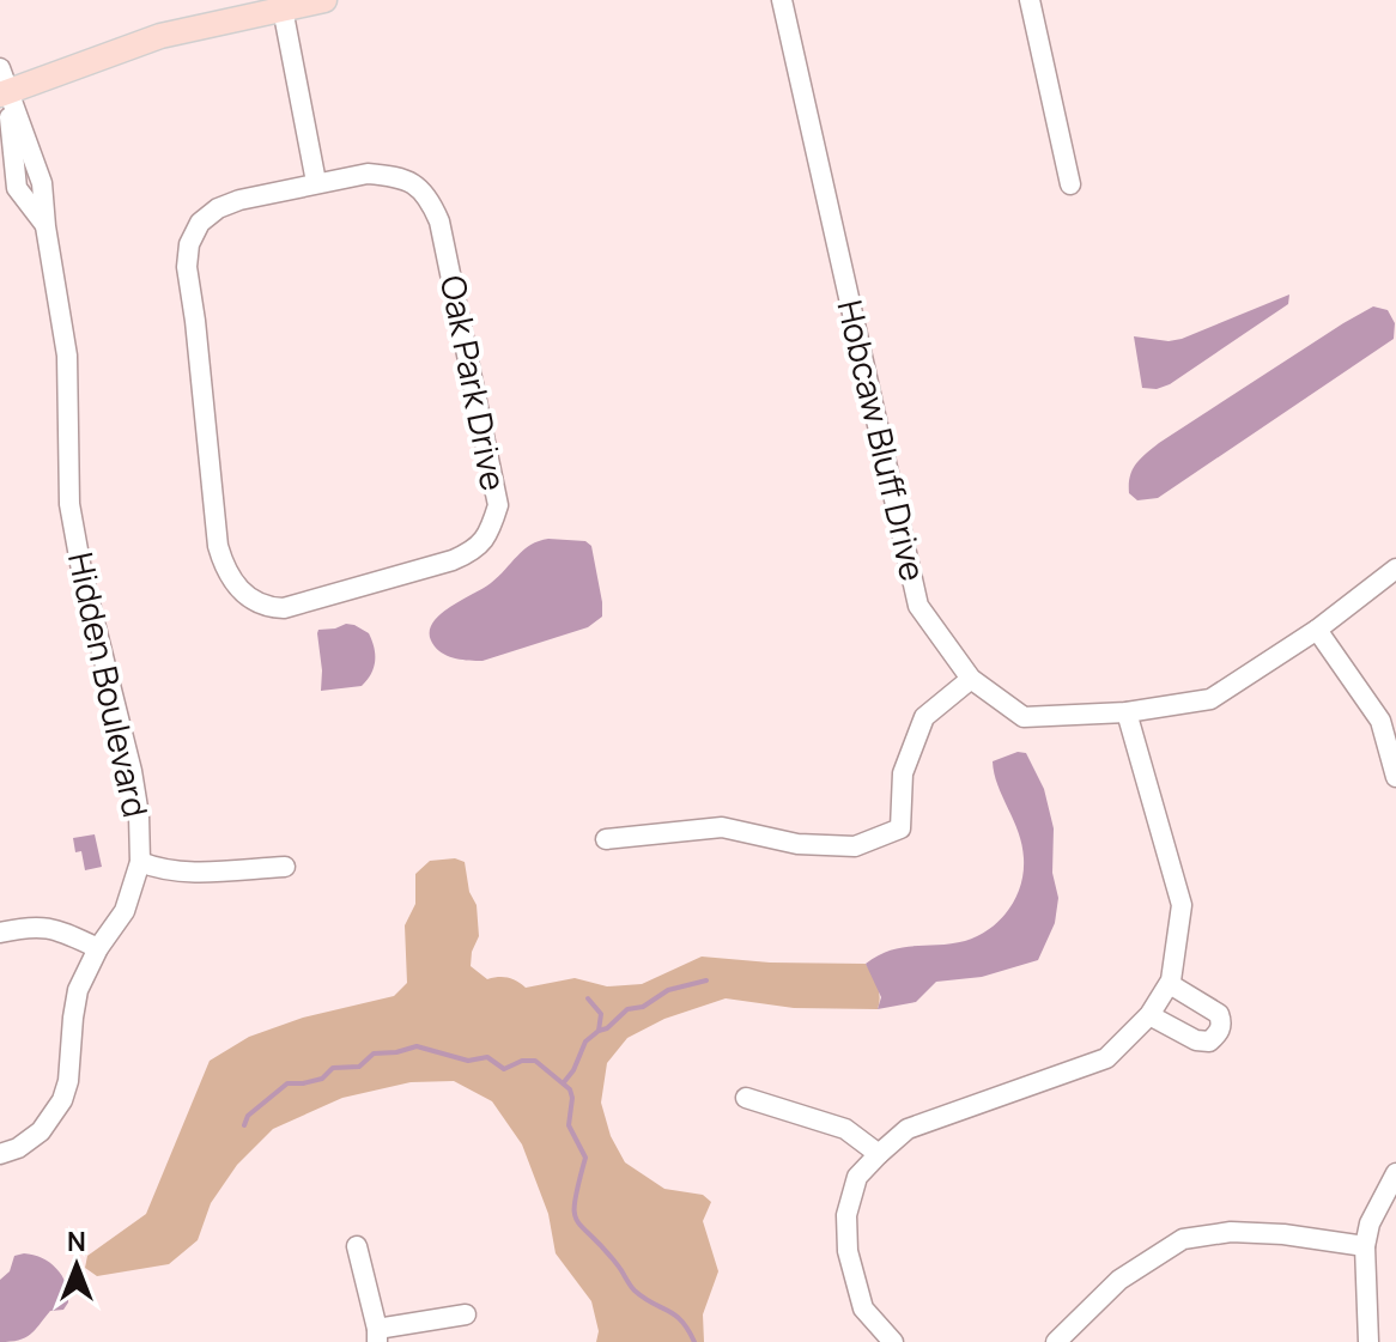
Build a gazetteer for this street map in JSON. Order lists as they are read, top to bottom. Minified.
{"streets":{"street":["Oak Park Drive","Hobcaw Bluff Drive","Hidden Boulevard"]},"north":"top"}
